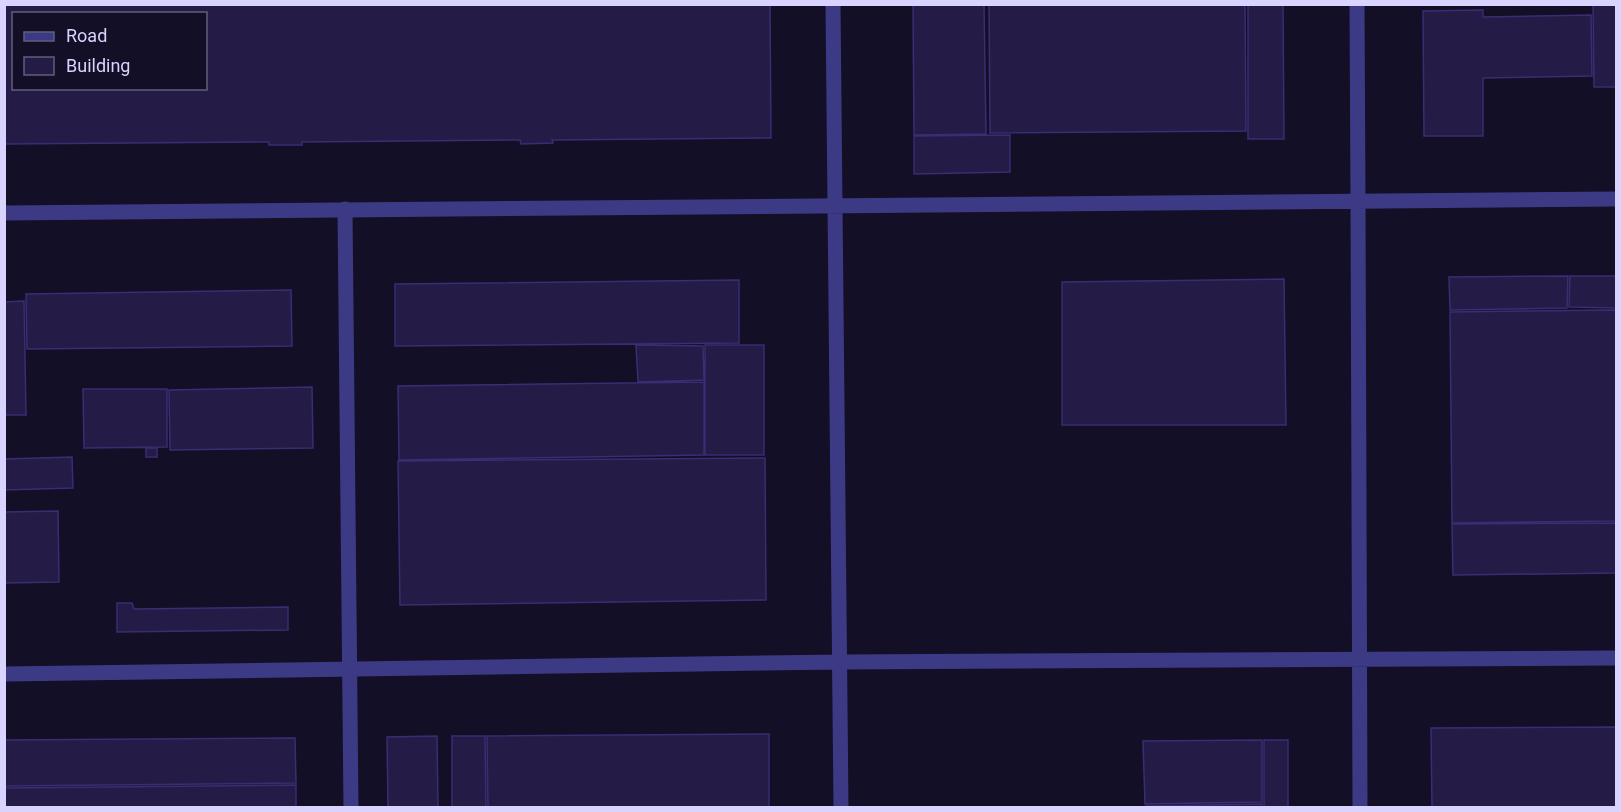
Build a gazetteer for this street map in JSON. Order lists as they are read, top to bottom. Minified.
{"legend":["Road","Building"]}
